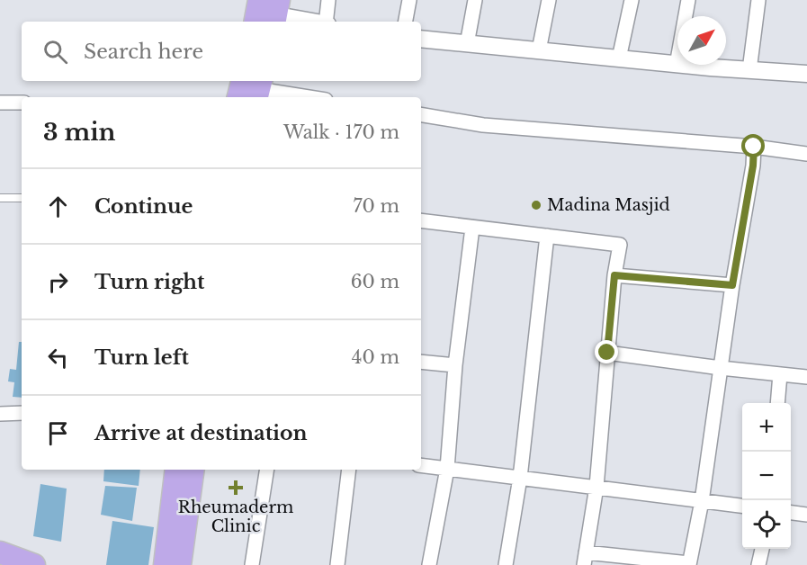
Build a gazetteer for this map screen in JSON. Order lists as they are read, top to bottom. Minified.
{"places":{"other":["Madina Masjid"],"health":["Rheumaderm Clinic"]},"north":"top right","page":{"search":"Search here","heading":["3 min","Walk · 170 m"],"list":[["Continue","70 m"],["Turn right","60 m"],["Turn left","40 m"],"Arrive at destination"],"map_buttons":["+","−"]}}
